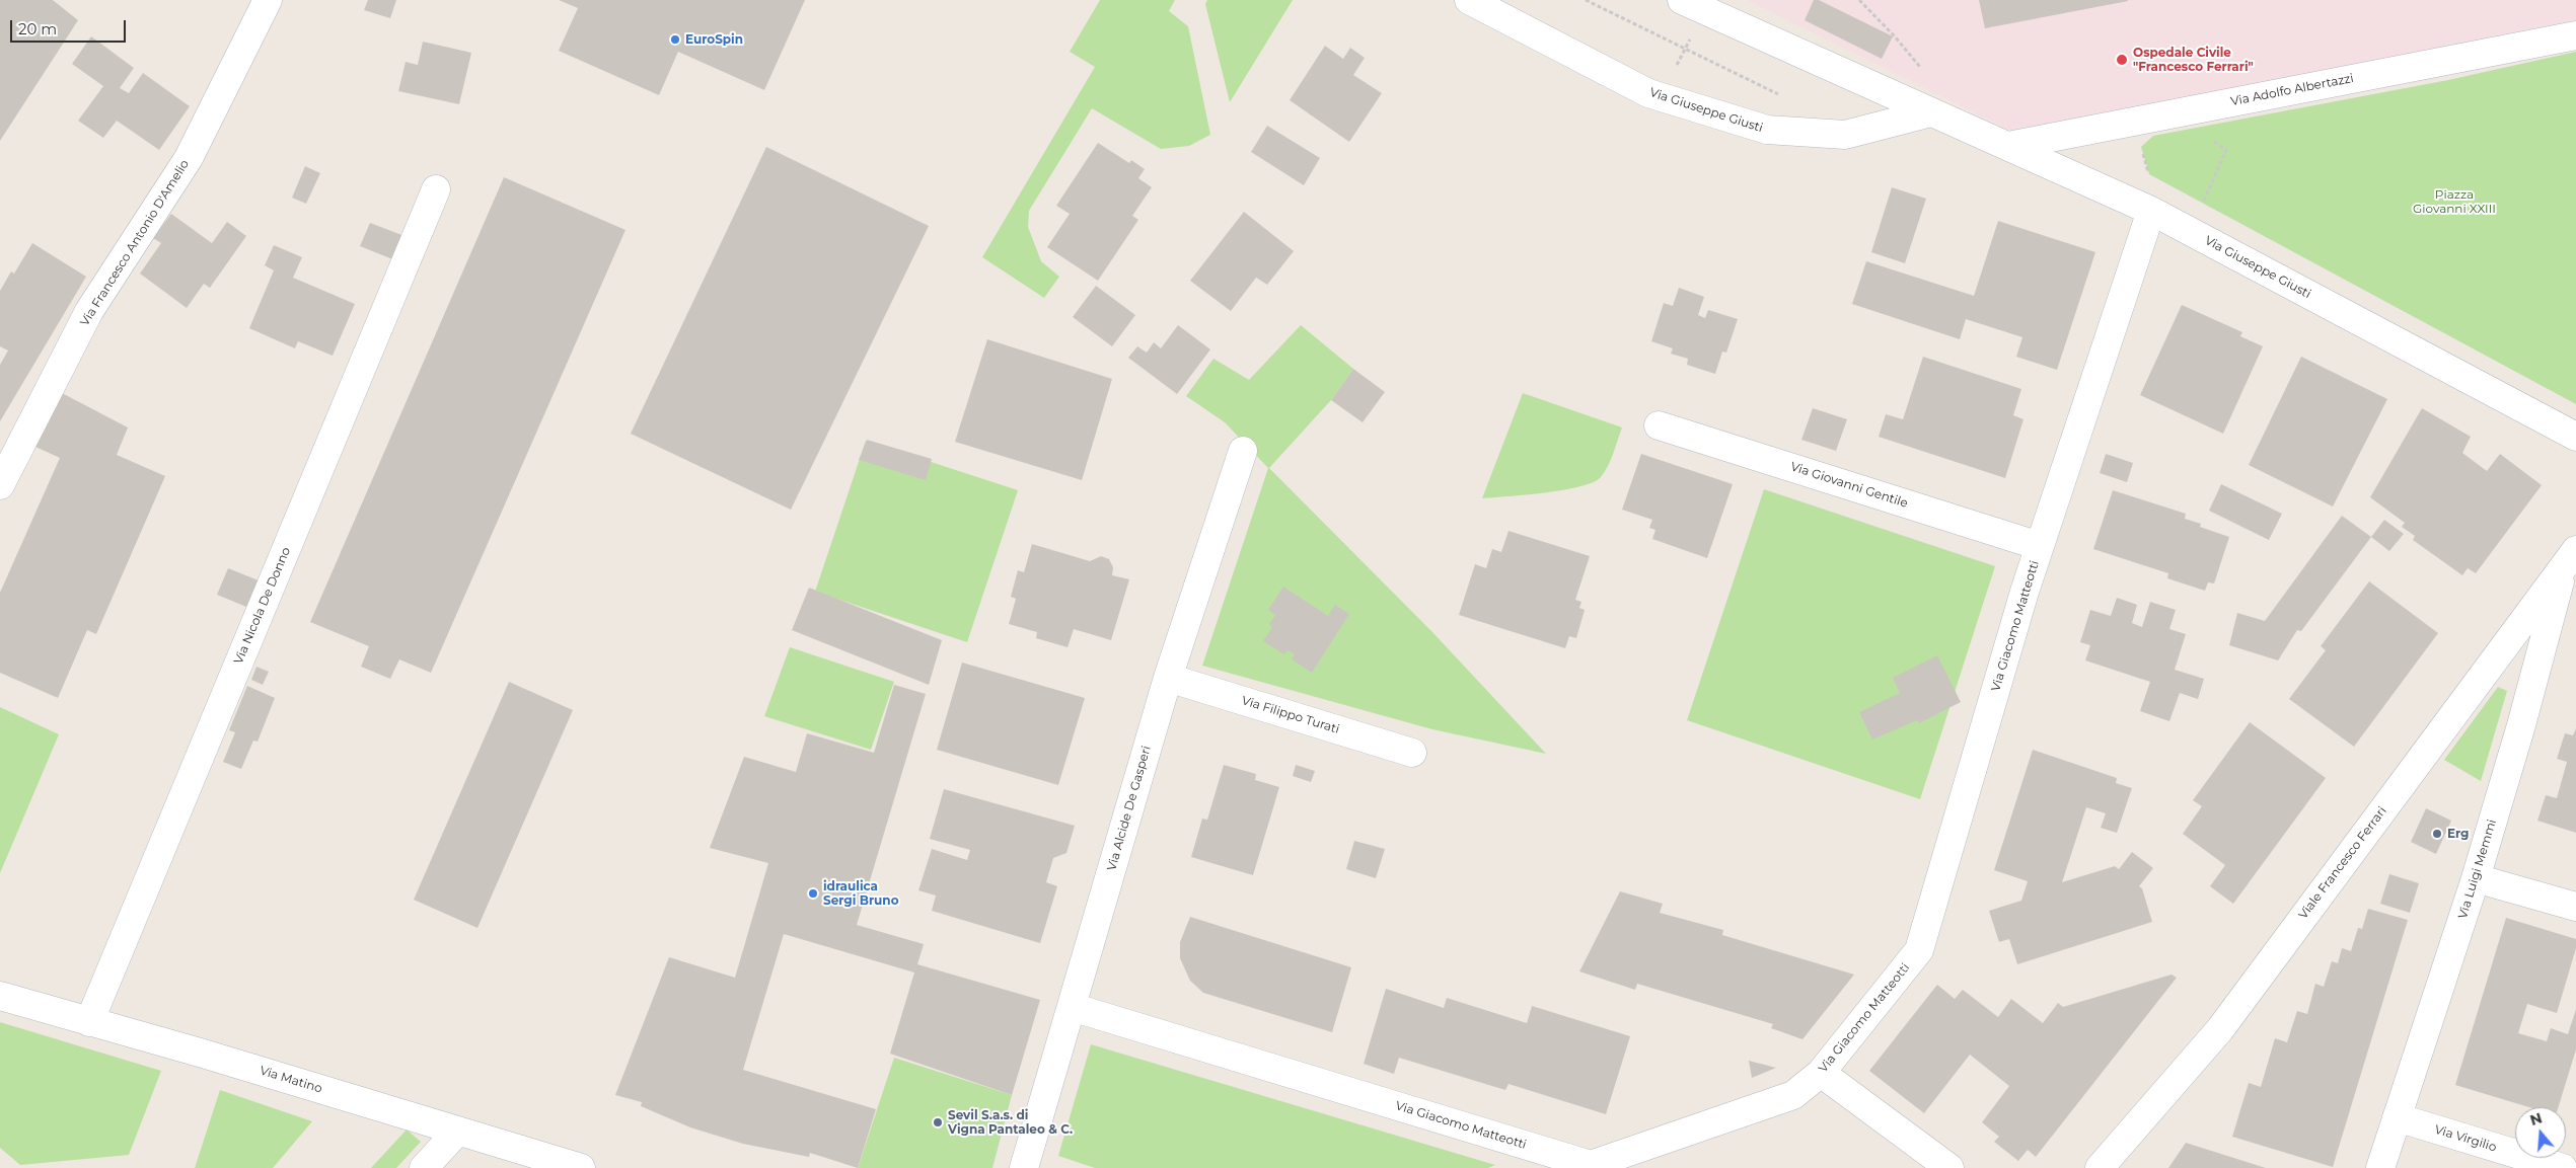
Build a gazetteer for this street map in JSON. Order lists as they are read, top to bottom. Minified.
{"streets":{"street":["Via Adolfo Albertazzi","Via Giuseppe Giusti","Via Francesco Antonio D'Amelio","Via Giovanni Gentile","Via Nicola De Donno","Via Giacomo Matteotti","Via Filippo Turati","Via Alcide De Gasperi","Viale Francesco Ferrari","Via Luigi Memmi","Via Matino","Via Virgilio"]},"crossings":[["Via Adolfo Albertazzi","Via Giuseppe Giusti"],["Via Giuseppe Giusti","Via Giacomo Matteotti"],["Via Giovanni Gentile","Via Giacomo Matteotti"],["Via Nicola De Donno","Via Matino"],["Via Giacomo Matteotti","Via Alcide De Gasperi"],["Via Filippo Turati","Via Alcide De Gasperi"],["Viale Francesco Ferrari","Via Luigi Memmi"],["Via Luigi Memmi","Via Virgilio"]],"parks":["Piazza Giovanni XXIII"],"places":["EuroSpin","Ospedale Civile \"Francesco Ferrari\"","Erg","idraulica Sergi Bruno","Sevil S.a.s. di Vigna Pantaleo & C."],"scale_bar":"20 m","north":"top"}
